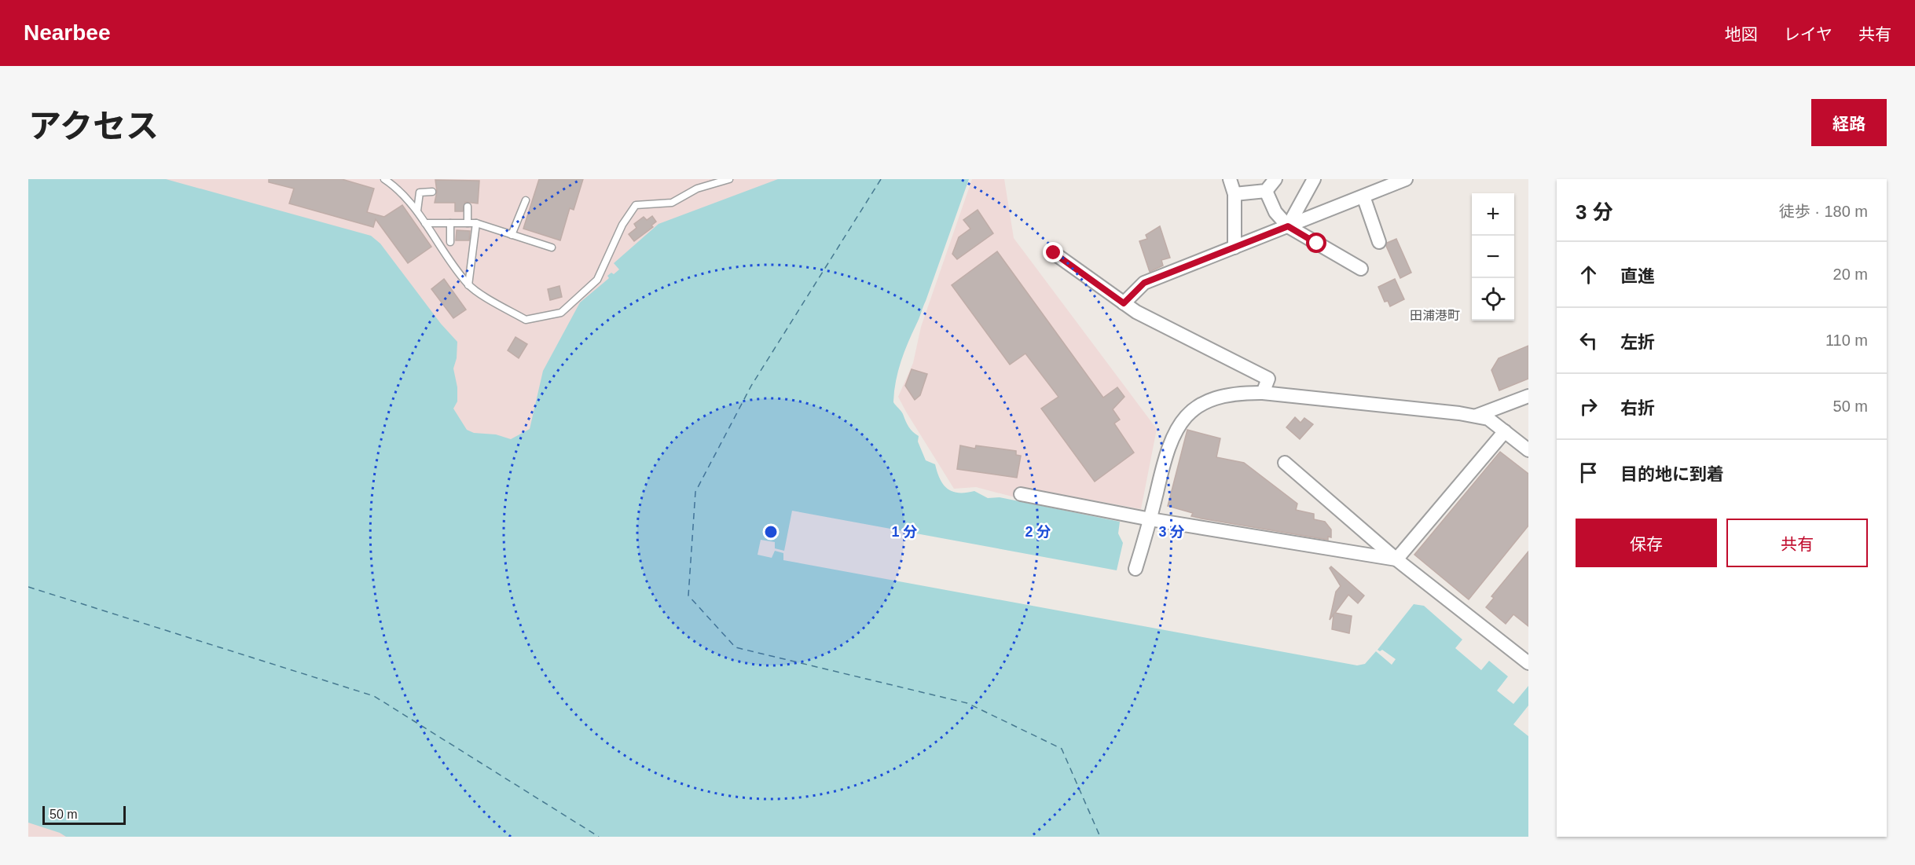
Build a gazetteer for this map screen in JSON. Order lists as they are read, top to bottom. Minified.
{"districts":["田浦港町"],"scale_bar":"50 m","page":{"header":"Nearbee","nav":["地図","レイヤ","共有"],"title":"アクセス","buttons":["経路",["保存","共有"]],"heading":["3 分","徒歩 · 180 m"],"map_buttons":["+","−"],"list":[["直進","20 m"],["左折","110 m"],["右折","50 m"],"目的地に到着"],"scale":"50 m"},"rings":["1 分","2 分","3 分"]}
